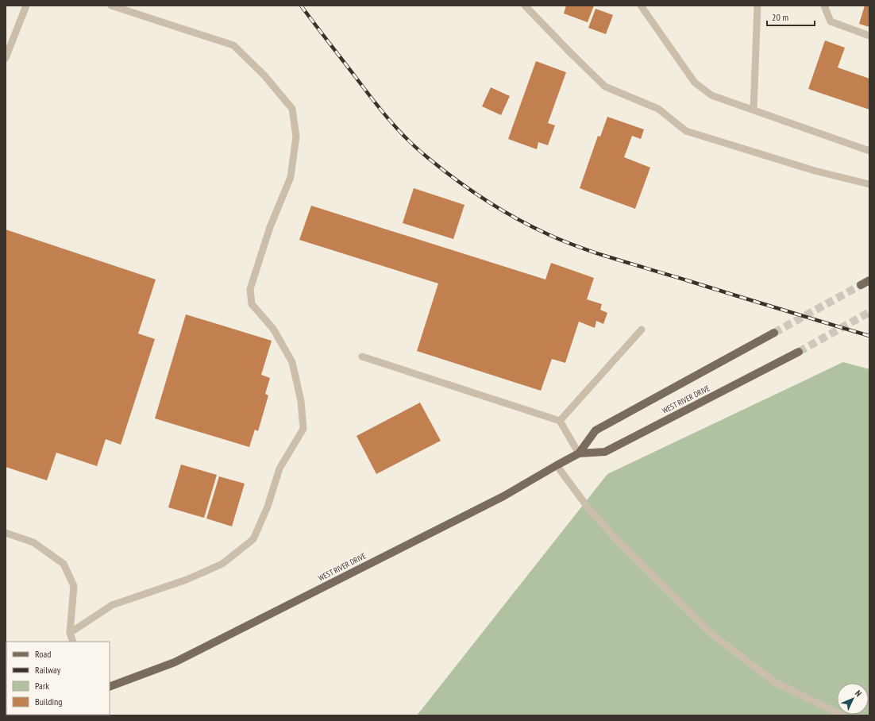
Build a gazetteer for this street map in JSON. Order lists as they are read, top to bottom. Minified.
{"streets":{"main road":["WEST RIVER DRIVE"]},"legend":["Road","Railway","Park","Building"],"scale_bar":"20 m","north":"top right"}
